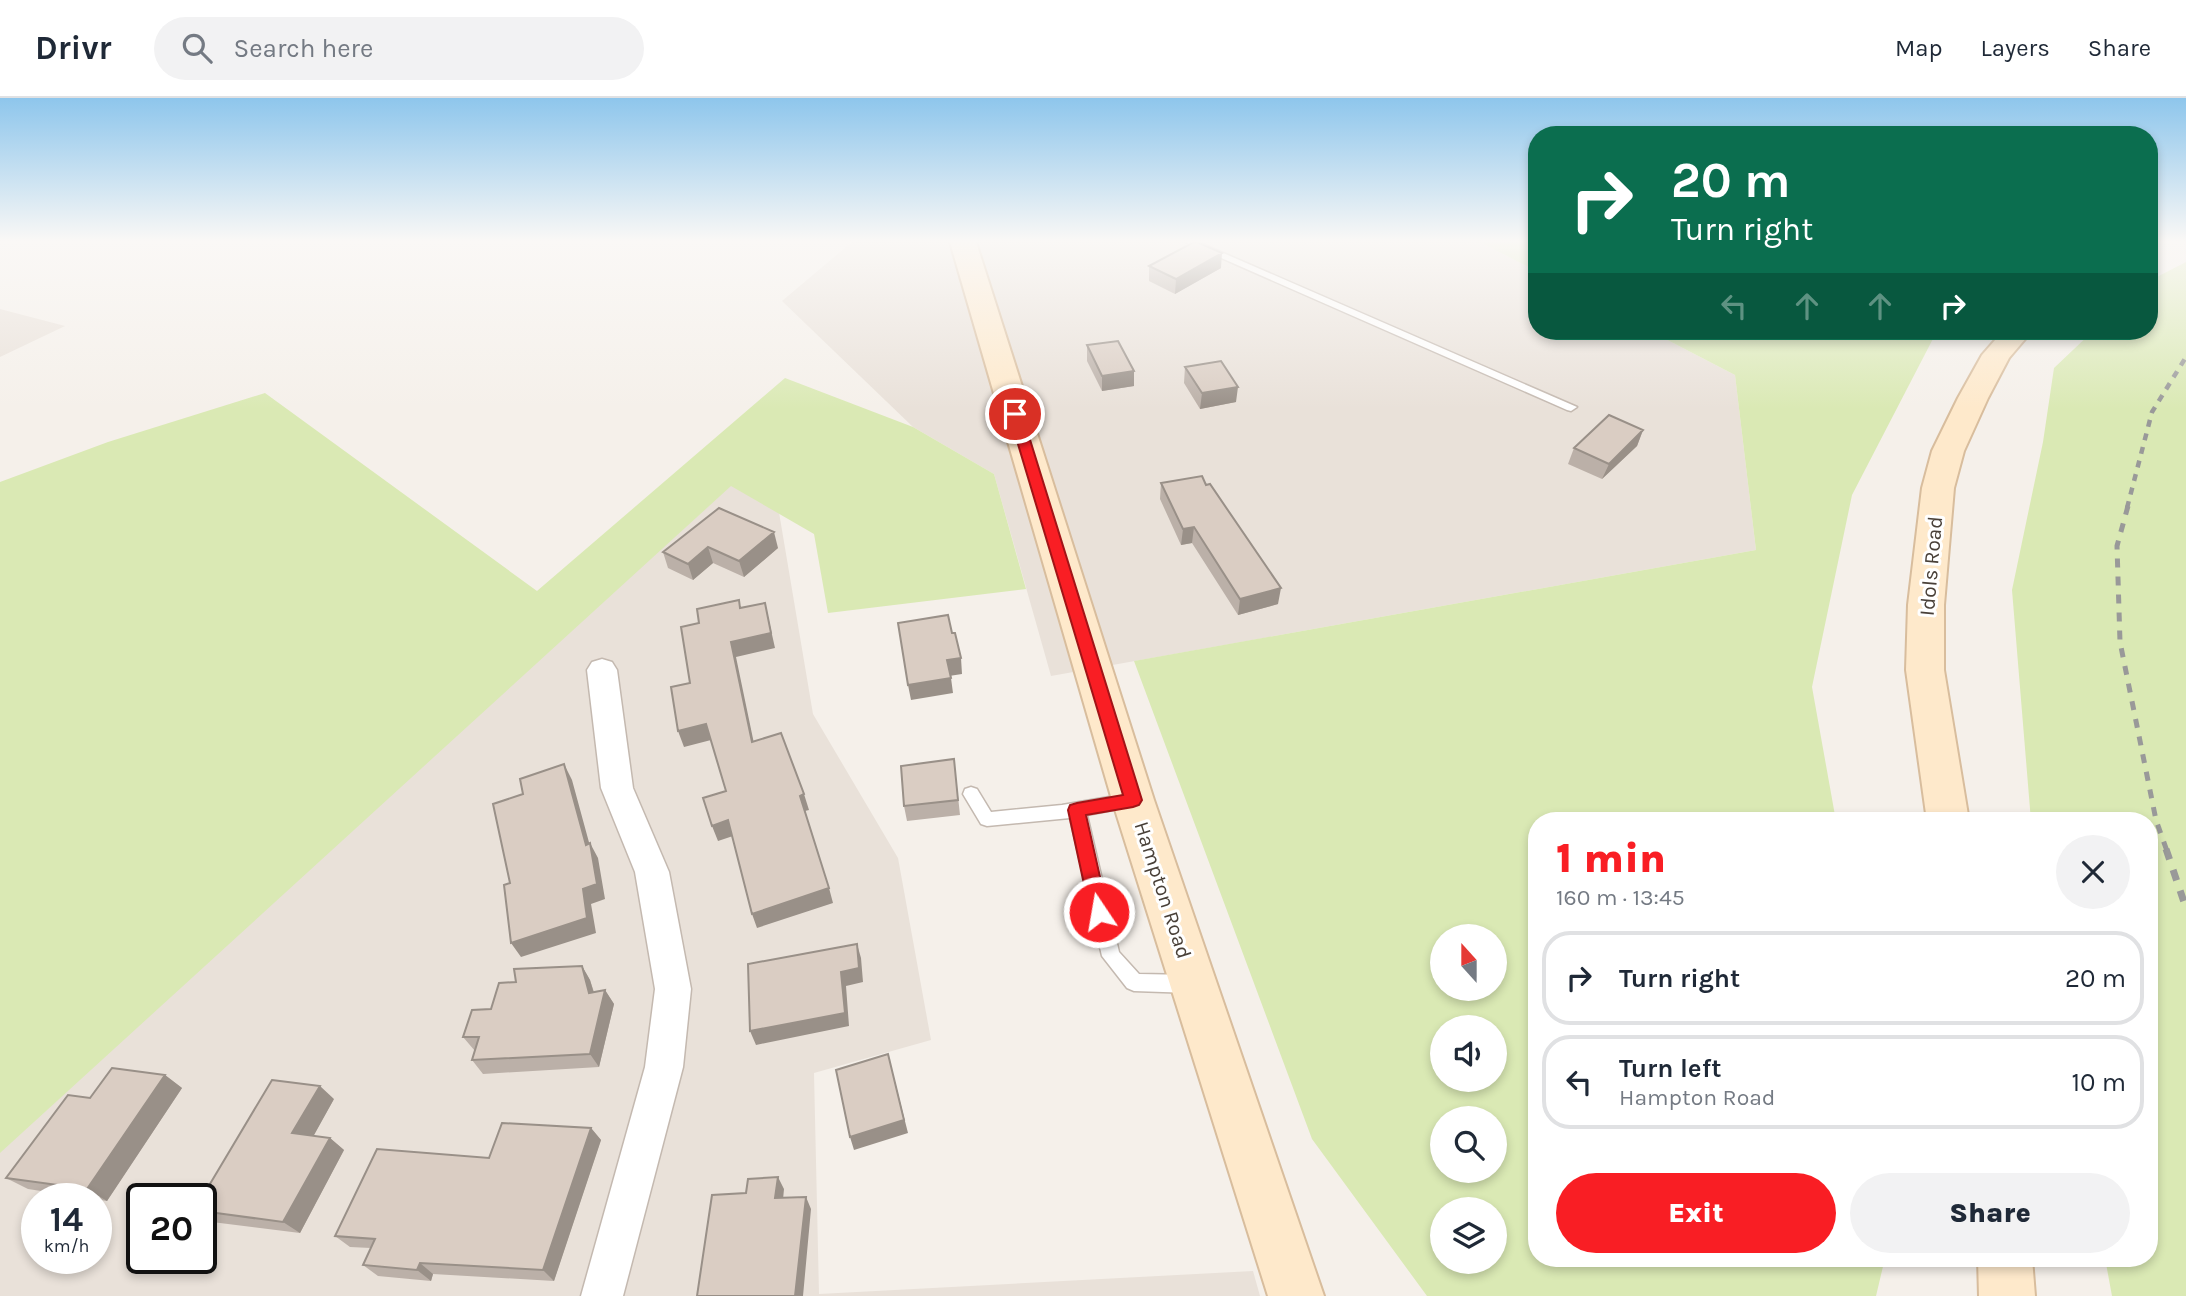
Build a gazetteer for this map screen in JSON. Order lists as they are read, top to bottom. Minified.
{"streets":{"main road":["Idols Road","Hampton Road"]},"north":"top","page":{"header":"Drivr","search":"Search here","nav":["Map","Layers","Share"],"turn":["20 m","Turn right"],"heading":["1 min","160 m · 13:45"],"list":[{"name":"Turn right","value":"20 m"},{"name":"Turn left","note":"Hampton Road","value":"10 m"}],"buttons":["Exit","Share"],"speed":"14 km/h","limit":"20"}}
